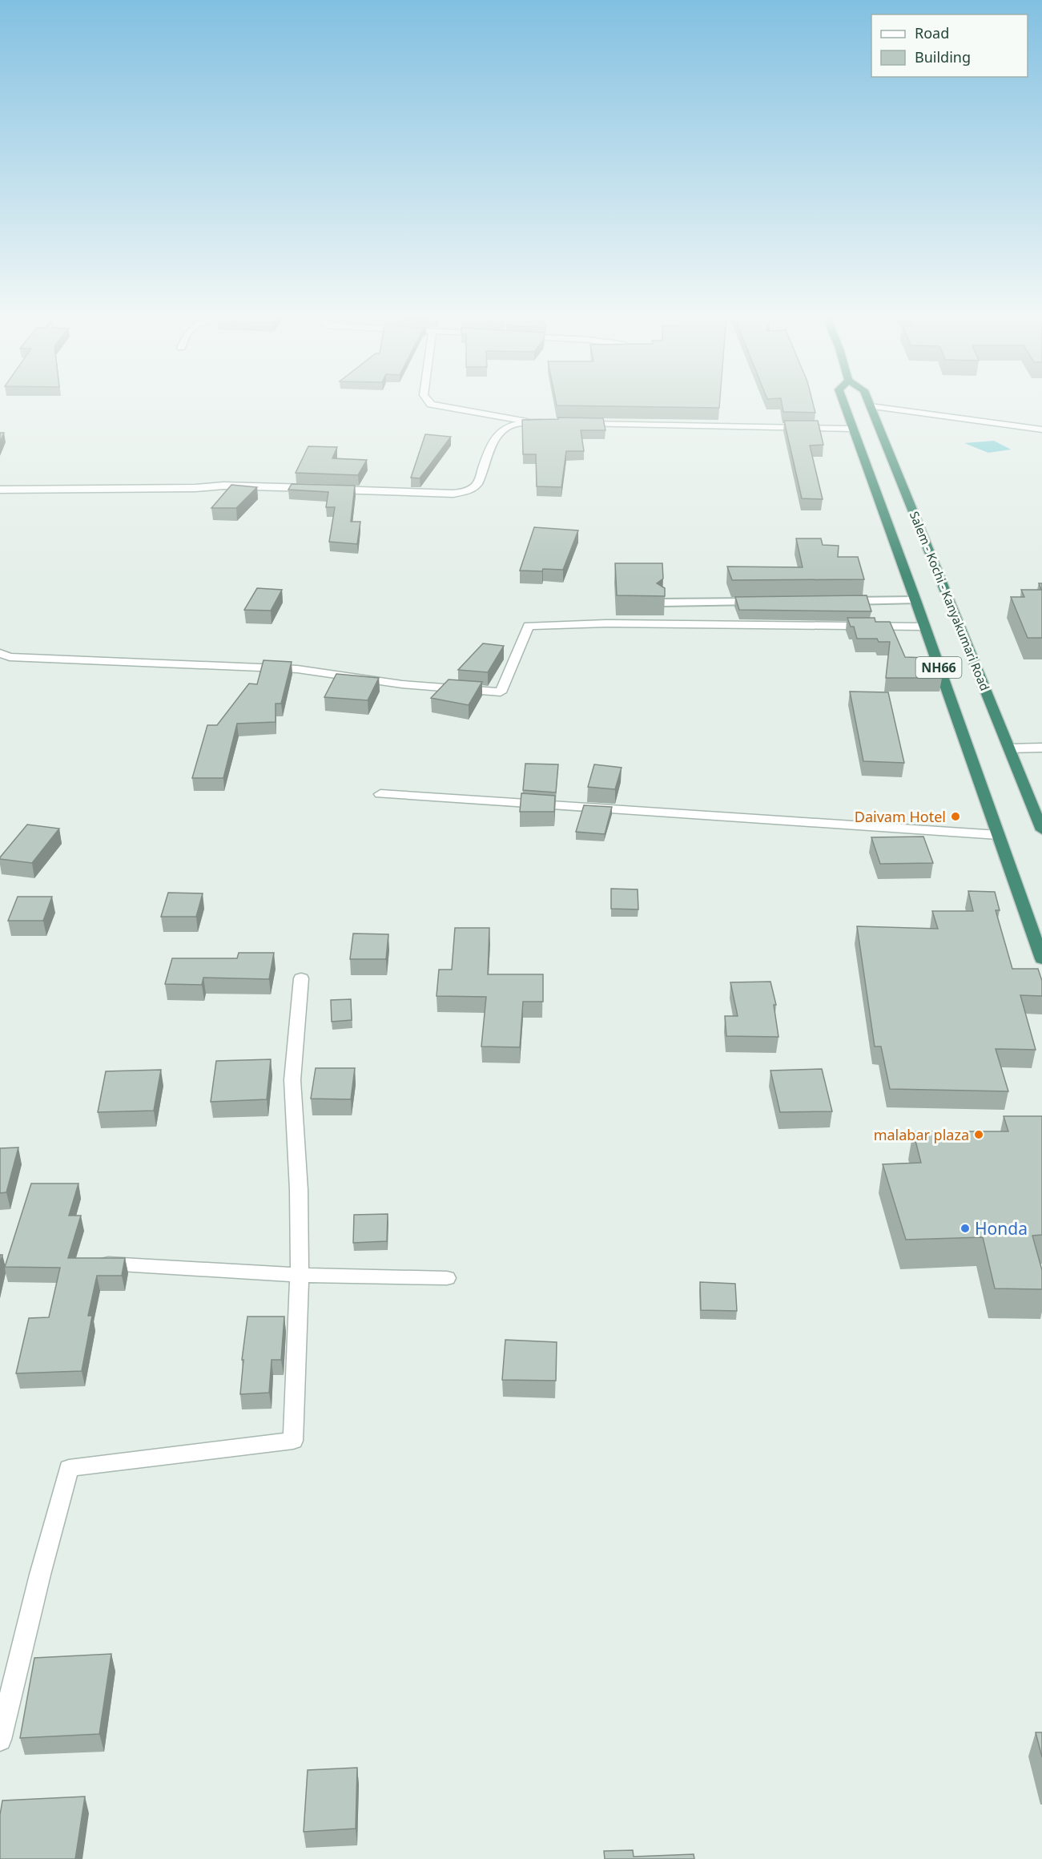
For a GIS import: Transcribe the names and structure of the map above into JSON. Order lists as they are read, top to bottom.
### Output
{
  "streets": {
    "highway": ["Salem - Kochi - Kanyakumari Road", "NH66"]
  },
  "places": ["Daivam Hotel", "malabar plaza", "Honda"],
  "legend": ["Road", "Building"]
}
